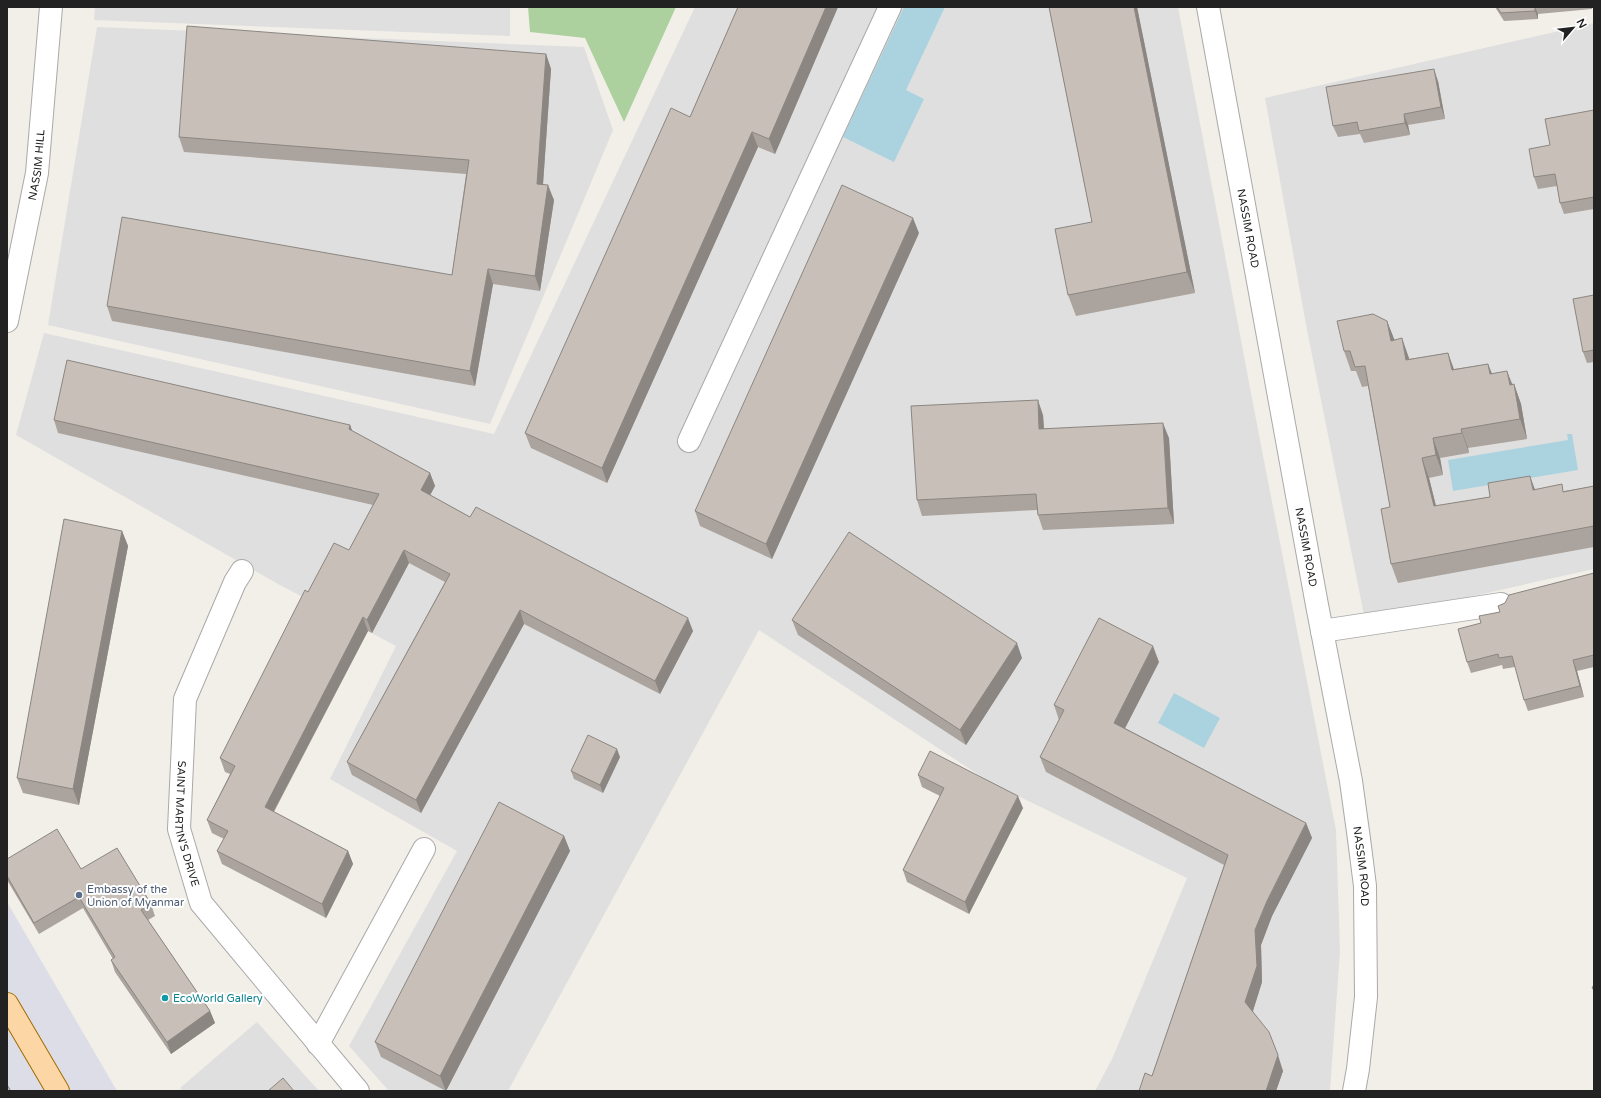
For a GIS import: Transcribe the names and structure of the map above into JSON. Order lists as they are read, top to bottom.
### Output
{
  "streets": {
    "street": ["NASSIM HILL", "NASSIM ROAD", "SAINT MARTIN'S DRIVE"]
  },
  "places": ["Embassy of the Union of Myanmar", "EcoWorld Gallery"],
  "north": "top right"
}
